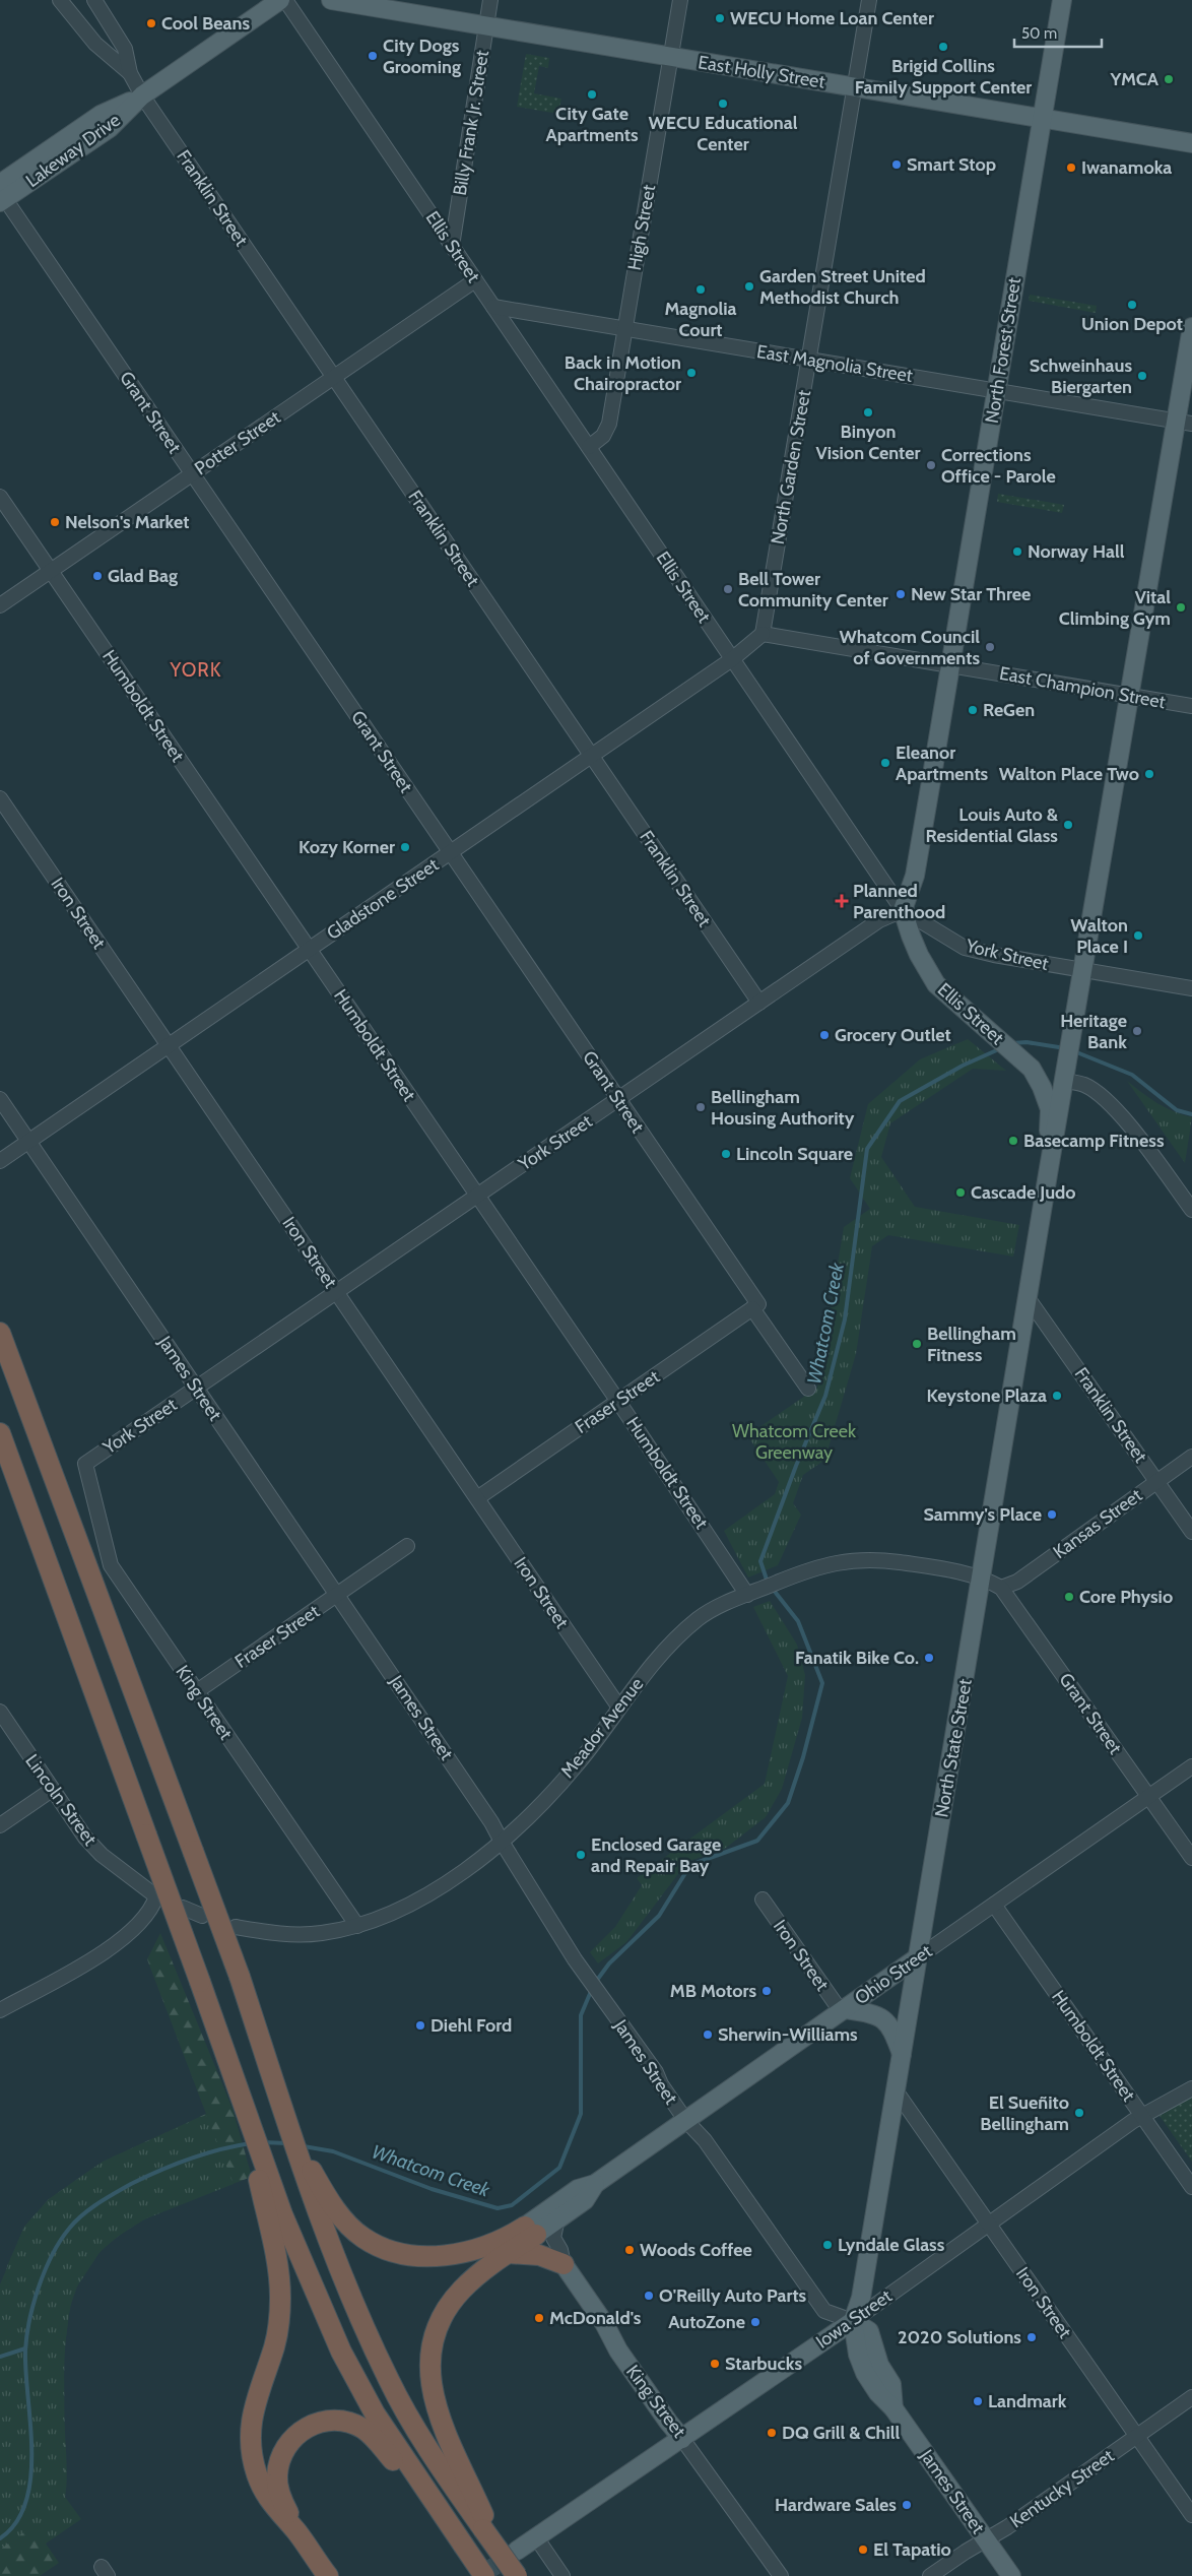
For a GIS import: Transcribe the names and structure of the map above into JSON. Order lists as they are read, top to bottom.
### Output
{
  "streets": {
    "main road": [
      "East Holly Street",
      "Lakeway Drive",
      "Ellis Street",
      "North Forest Street",
      "James Street",
      "King Street",
      "North State Street",
      "Ohio Street",
      "Iowa Street"
    ],
    "street": [
      "Billy Frank Jr. Street",
      "Franklin Street",
      "High Street",
      "East Magnolia Street",
      "Grant Street",
      "Potter Street",
      "North Garden Street",
      "East Champion Street",
      "Humboldt Street",
      "Gladstone Street",
      "Iron Street",
      "York Street",
      "Fraser Street",
      "Kansas Street",
      "Meador Avenue",
      "Lincoln Street",
      "Kentucky Street"
    ]
  },
  "crossings": [
    ["East Holly Street", "Billy Frank Jr. Street"],
    ["East Holly Street", "High Street"],
    ["East Holly Street", "North Forest Street"],
    ["East Holly Street", "North Garden Street"],
    ["Billy Frank Jr. Street", "Ellis Street"],
    ["Lakeway Drive", "Franklin Street"],
    ["Lakeway Drive", "Grant Street"],
    ["Franklin Street", "Potter Street"],
    ["Franklin Street", "Gladstone Street"],
    ["Franklin Street", "York Street"],
    ["Franklin Street", "Kansas Street"],
    ["Franklin Street", "North State Street"],
    ["High Street", "Ellis Street"],
    ["High Street", "East Magnolia Street"],
    ["Ellis Street", "North Forest Street"],
    ["Ellis Street", "East Magnolia Street"],
    ["Ellis Street", "Potter Street"],
    ["Ellis Street", "Gladstone Street"],
    ["Ellis Street", "York Street"],
    ["Ellis Street", "North State Street"],
    ["North Forest Street", "East Magnolia Street"],
    ["North Forest Street", "East Champion Street"],
    ["North Forest Street", "York Street"],
    ["East Magnolia Street", "North Garden Street"],
    ["Grant Street", "Potter Street"],
    ["Grant Street", "Gladstone Street"],
    ["Grant Street", "York Street"],
    ["Grant Street", "Fraser Street"],
    ["Grant Street", "Kansas Street"],
    ["Grant Street", "Meador Avenue"],
    ["Grant Street", "North State Street"],
    ["Grant Street", "Ohio Street"],
    ["Potter Street", "Humboldt Street"],
    ["North Garden Street", "East Champion Street"],
    ["North Garden Street", "Gladstone Street"],
    ["East Champion Street", "Gladstone Street"],
    ["Humboldt Street", "Gladstone Street"],
    ["Humboldt Street", "York Street"],
    ["Humboldt Street", "Fraser Street"],
    ["Humboldt Street", "Meador Avenue"],
    ["Humboldt Street", "Ohio Street"],
    ["Humboldt Street", "Iowa Street"],
    ["Gladstone Street", "Iron Street"],
    ["Gladstone Street", "James Street"],
    ["Iron Street", "York Street"],
    ["Iron Street", "Fraser Street"],
    ["Iron Street", "Meador Avenue"],
    ["Iron Street", "North State Street"],
    ["Iron Street", "Ohio Street"],
    ["Iron Street", "Iowa Street"],
    ["Iron Street", "Kentucky Street"],
    ["York Street", "James Street"],
    ["York Street", "King Street"],
    ["James Street", "Fraser Street"],
    ["James Street", "Meador Avenue"],
    ["James Street", "North State Street"],
    ["James Street", "Ohio Street"],
    ["James Street", "Iowa Street"],
    ["James Street", "Kentucky Street"],
    ["Fraser Street", "King Street"],
    ["King Street", "Meador Avenue"],
    ["King Street", "Ohio Street"],
    ["King Street", "Iowa Street"],
    ["Meador Avenue", "North State Street"],
    ["North State Street", "Ohio Street"],
    ["North State Street", "Iowa Street"]
  ],
  "districts": ["YORK"],
  "water": ["Whatcom Creek"],
  "parks": ["Whatcom Creek Greenway"],
  "places": {
    "other": [
      "WECU Home Loan Center",
      "Cool Beans",
      "Brigid Collins Family Support Center",
      "City Dogs Grooming",
      "YMCA",
      "City Gate Apartments",
      "WECU Educational Center",
      "Smart Stop",
      "Iwanamoka",
      "Garden Street United Methodist Church",
      "Magnolia Court",
      "Union Depot",
      "Back in Motion Chairopractor",
      "Schweinhaus Biergarten",
      "Binyon Vision Center",
      "Corrections Office - Parole",
      "Nelson's Market",
      "Norway Hall",
      "Glad Bag",
      "Bell Tower Community Center",
      "New Star Three",
      "Vital Climbing Gym",
      "Whatcom Council of Governments",
      "ReGen",
      "Eleanor Apartments",
      "Walton Place Two",
      "Louis Auto & Residential Glass",
      "Kozy Korner",
      "Walton Place I",
      "Heritage Bank",
      "Grocery Outlet",
      "Bellingham Housing Authority",
      "Basecamp Fitness",
      "Lincoln Square",
      "Cascade Judo",
      "Bellingham Fitness",
      "Keystone Plaza",
      "Sammy's Place",
      "Core Physio",
      "Fanatik Bike Co.",
      "Enclosed Garage and Repair Bay",
      "MB Motors",
      "Diehl Ford",
      "Sherwin-Williams",
      "El Sueñito Bellingham",
      "Lyndale Glass",
      "Woods Coffee",
      "O'Reilly Auto Parts",
      "McDonald's",
      "AutoZone",
      "2020 Solutions",
      "Starbucks",
      "Landmark",
      "DQ Grill & Chill",
      "Hardware Sales",
      "El Tapatio"
    ],
    "health": ["Planned Parenthood"]
  },
  "scale_bar": "50 m"
}
